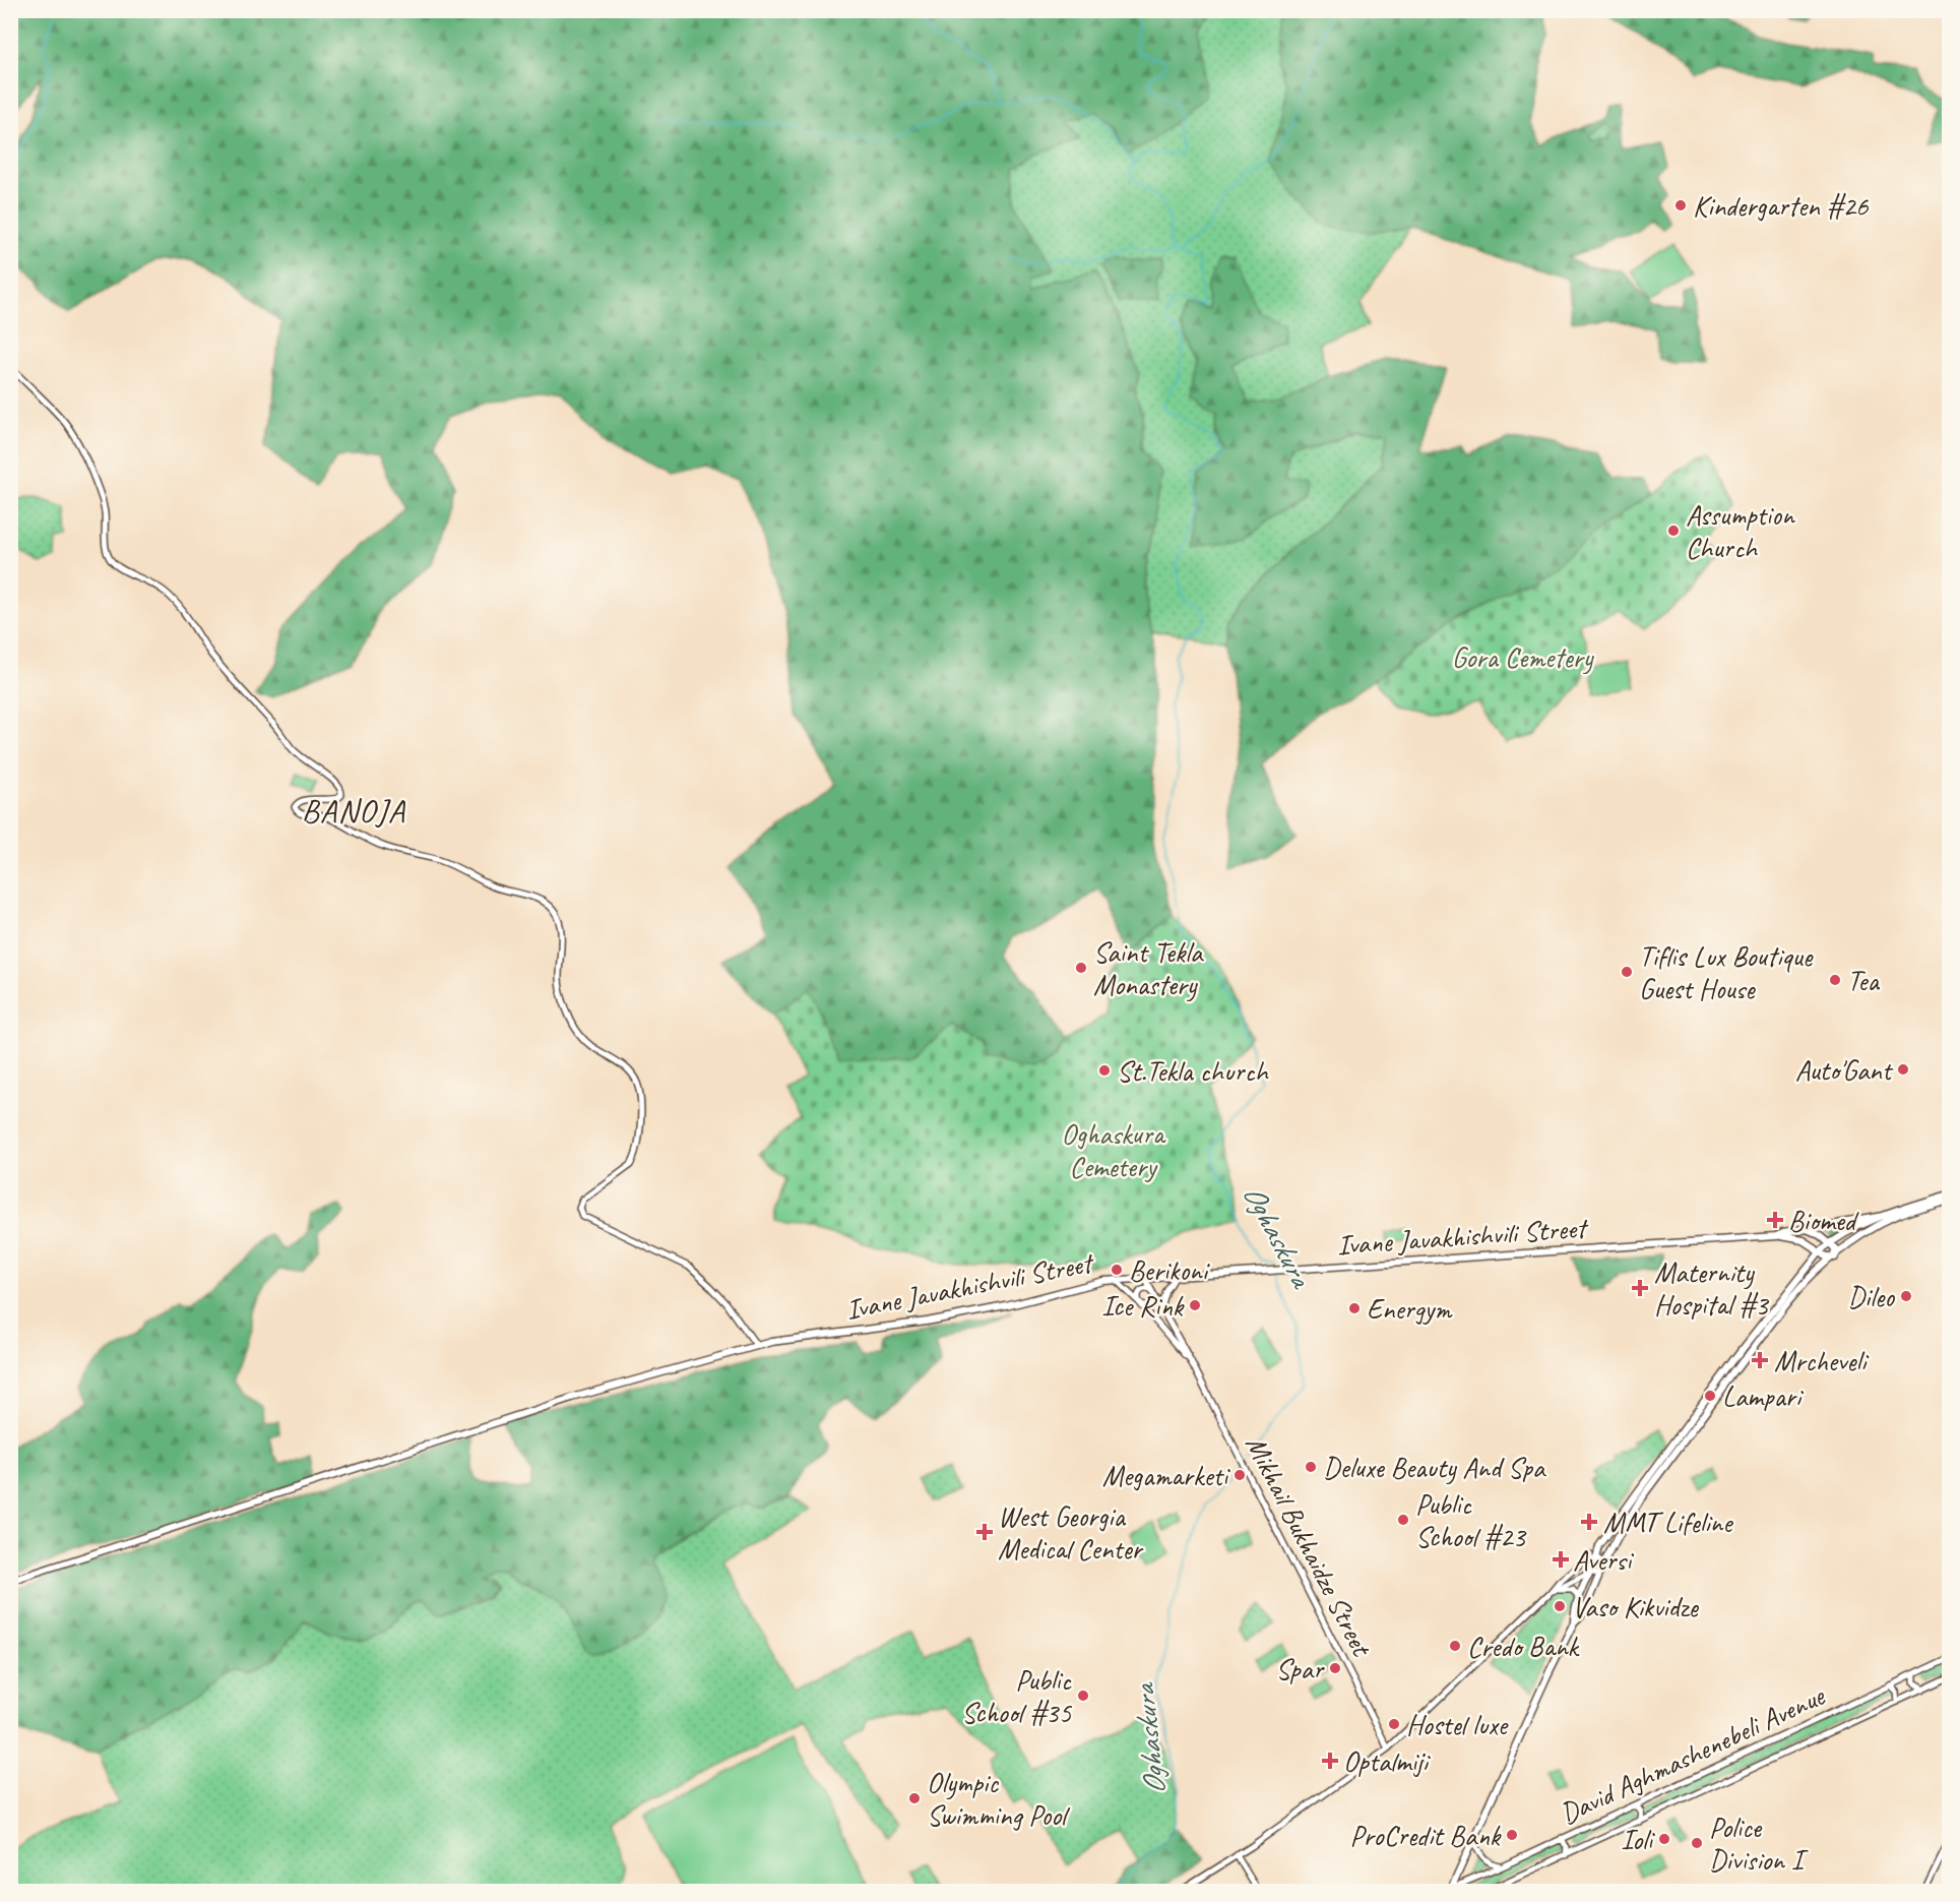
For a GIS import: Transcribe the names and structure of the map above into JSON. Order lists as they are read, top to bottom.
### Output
{
  "streets": {
    "main road": ["Ivane Javakhishvili Street"],
    "street": ["Mikhail Bukhaidze Street", "David Aghmashenebeli Avenue"]
  },
  "crossings": [
    ["Ivane Javakhishvili Street", "Mikhail Bukhaidze Street"]
  ],
  "districts": ["BANOJA"],
  "water": ["Oghaskura"],
  "parks": ["Gora Cemetery", "Oghaskura Cemetery"],
  "places": {
    "other": [
      "Kindergarten #26",
      "Assumption Church",
      "Saint Tekla Monastery",
      "Tiflis Lux Boutique Guest House",
      "Tea",
      "Auto'Gant",
      "St.Tekla church",
      "Berikoni",
      "Dileo",
      "Ice Rink",
      "Energym",
      "Lampari",
      "Deluxe Beauty And Spa",
      "Megamarketi",
      "Public School #23",
      "Vaso Kikvidze",
      "Credo Bank",
      "Spar",
      "Public School #35",
      "Hostel luxe",
      "Olympic Swimming Pool",
      "ProCredit Bank",
      "Ioli",
      "Police Division I"
    ],
    "health": [
      "Biomed",
      "Maternity Hospital #3",
      "Mrcheveli",
      "MMT Lifeline",
      "West Georgia Medical Center",
      "Aversi",
      "Optalmiji"
    ]
  }
}
